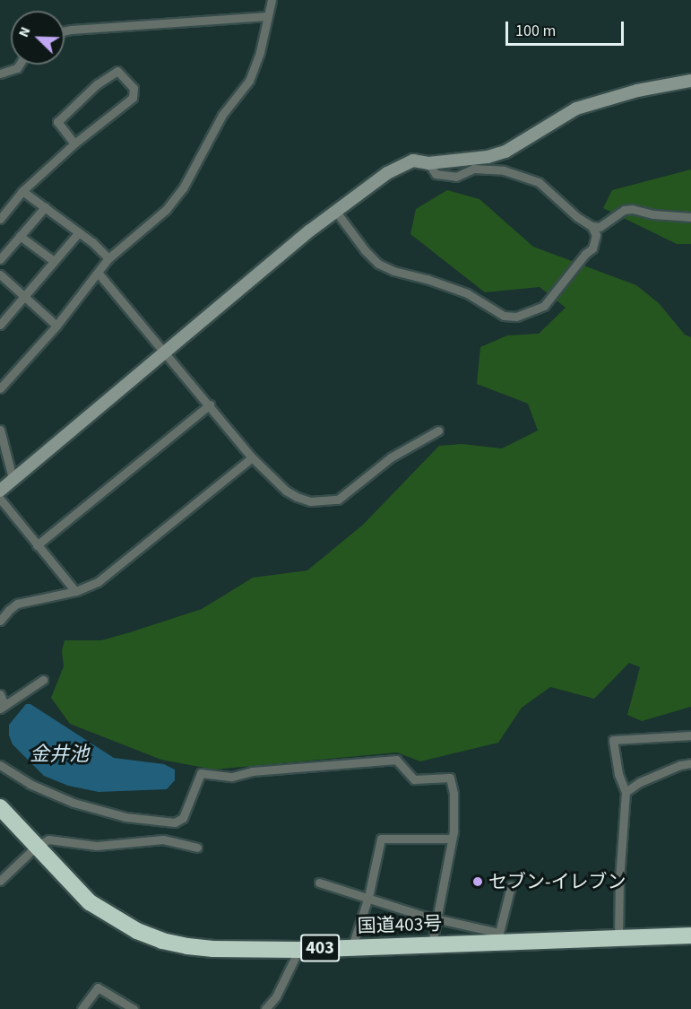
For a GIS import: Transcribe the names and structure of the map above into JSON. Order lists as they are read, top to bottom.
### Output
{
  "streets": {
    "highway": ["国道403号", "403"]
  },
  "water": ["金井池"],
  "places": ["セブン-イレブン"],
  "scale_bar": "100 m",
  "north": "top left"
}
